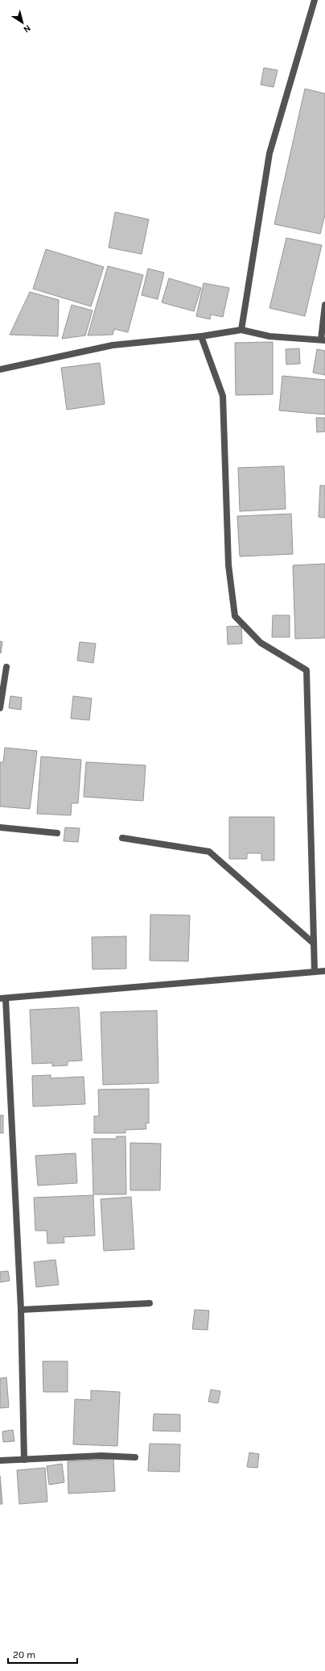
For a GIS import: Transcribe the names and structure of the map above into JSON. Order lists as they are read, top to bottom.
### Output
{
  "scale_bar": "20 m",
  "north": "bottom right"
}
